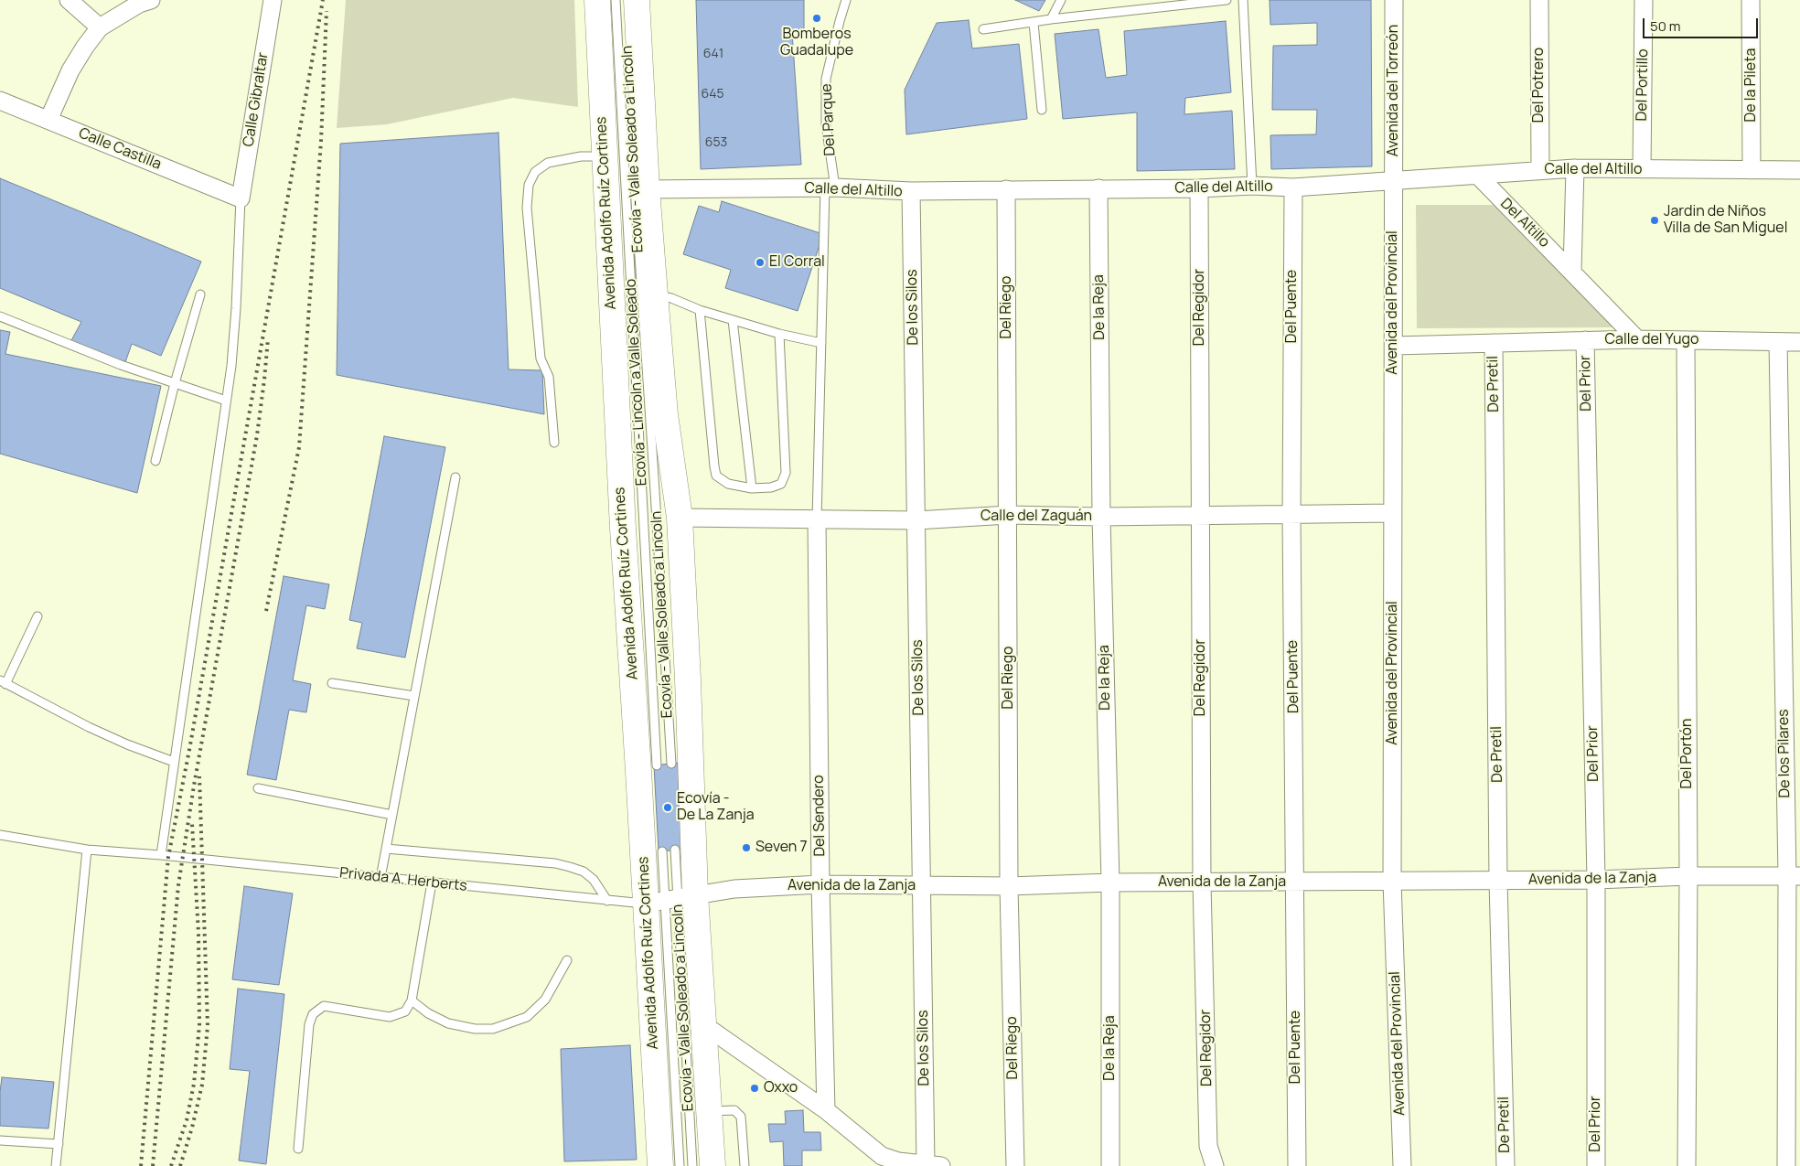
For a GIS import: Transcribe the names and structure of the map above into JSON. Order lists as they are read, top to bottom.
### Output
{
  "streets": {
    "main road": ["Avenida Adolfo Ruíz Cortines"],
    "street": [
      "Del Potrero",
      "Del Portillo",
      "De la Pileta",
      "Avenida del Torreón",
      "Calle Gibraltar",
      "Calle Castilla",
      "Calle del Altillo",
      "Del Altillo",
      "Avenida del Provincial",
      "Del Puente",
      "De los Silos",
      "Del Riego",
      "De la Reja",
      "Del Regidor",
      "Calle del Yugo",
      "Del Prior",
      "De Pretil",
      "Calle del Zaguán",
      "Del Portón",
      "De los Pilares",
      "Del Sendero",
      "Avenida de la Zanja"
    ],
    "lane": [
      "Del Parque",
      "Ecovía - Valle Soleado a Lincoln",
      "Ecovía - Lincoln a Valle Soleado",
      "Privada A. Herberts"
    ]
  },
  "crossings": [
    ["Del Potrero", "Calle del Altillo"],
    ["Del Portillo", "Calle del Altillo"],
    ["De la Pileta", "Calle del Altillo"],
    ["Avenida del Torreón", "Calle del Altillo"],
    ["Avenida del Torreón", "Avenida del Provincial"],
    ["Calle Gibraltar", "Calle Castilla"],
    ["Del Parque", "Calle del Altillo"],
    ["Del Parque", "Calle del Zaguán"],
    ["Del Parque", "Del Sendero"],
    ["Ecovía - Valle Soleado a Lincoln", "Avenida Adolfo Ruíz Cortines"],
    ["Ecovía - Valle Soleado a Lincoln", "Avenida de la Zanja"],
    ["Ecovía - Valle Soleado a Lincoln", "Privada A. Herberts"],
    ["Calle del Altillo", "Avenida Adolfo Ruíz Cortines"],
    ["Calle del Altillo", "Del Altillo"],
    ["Calle del Altillo", "Avenida del Provincial"],
    ["Calle del Altillo", "Del Puente"],
    ["Calle del Altillo", "De los Silos"],
    ["Calle del Altillo", "Del Riego"],
    ["Calle del Altillo", "De la Reja"],
    ["Calle del Altillo", "Del Regidor"],
    ["Avenida Adolfo Ruíz Cortines", "Calle del Zaguán"],
    ["Avenida Adolfo Ruíz Cortines", "Avenida de la Zanja"],
    ["Avenida Adolfo Ruíz Cortines", "Privada A. Herberts"],
    ["Del Altillo", "Calle del Yugo"],
    ["Avenida del Provincial", "Calle del Yugo"],
    ["Avenida del Provincial", "Calle del Zaguán"],
    ["Avenida del Provincial", "Avenida de la Zanja"],
    ["Del Puente", "Calle del Zaguán"],
    ["Del Puente", "Avenida de la Zanja"],
    ["De los Silos", "Calle del Zaguán"],
    ["De los Silos", "Avenida de la Zanja"],
    ["Del Riego", "Calle del Zaguán"],
    ["Del Riego", "Avenida de la Zanja"],
    ["De la Reja", "Calle del Zaguán"],
    ["De la Reja", "Avenida de la Zanja"],
    ["Del Regidor", "Calle del Zaguán"],
    ["Del Regidor", "Avenida de la Zanja"],
    ["Calle del Yugo", "Del Prior"],
    ["Calle del Yugo", "De Pretil"],
    ["Calle del Yugo", "Del Portón"],
    ["Calle del Yugo", "De los Pilares"],
    ["Del Prior", "Avenida de la Zanja"],
    ["De Pretil", "Avenida de la Zanja"],
    ["Calle del Zaguán", "Del Sendero"],
    ["Del Portón", "Avenida de la Zanja"],
    ["De los Pilares", "Avenida de la Zanja"],
    ["Del Sendero", "Avenida de la Zanja"],
    ["Avenida de la Zanja", "Privada A. Herberts"]
  ],
  "places": [
    "Bomberos Guadalupe",
    "Jardin de Niños Villa de San Miguel",
    "El Corral",
    "Ecovía - De La Zanja",
    "Seven 7",
    "Oxxo"
  ],
  "house_numbers": ["641", "645", "653"],
  "scale_bar": "50 m"
}
